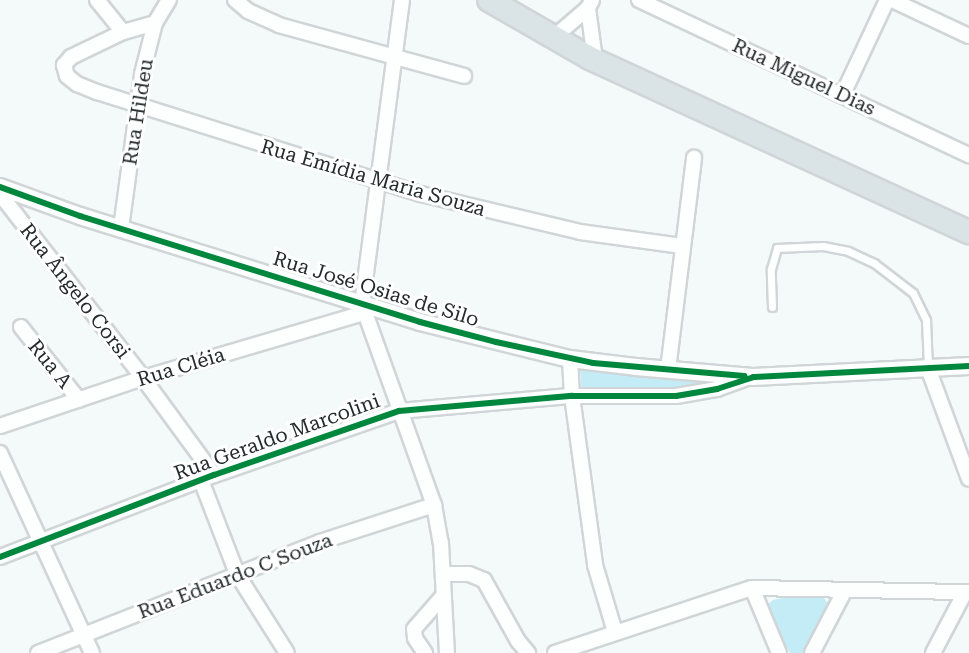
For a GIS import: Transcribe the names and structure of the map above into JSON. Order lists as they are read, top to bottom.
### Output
{
  "streets": {
    "street": [
      "Rua Miguel Dias",
      "Rua Hildeu",
      "Rua Emídia Maria Souza",
      "Rua José Osias de Silo",
      "Rua Ângelo Corsi",
      "Rua A",
      "Rua Cléia",
      "Rua Geraldo Marcolini",
      "Rua Eduardo C Souza"
    ]
  },
  "crossings": [
    ["Rua Hildeu", "Rua Emídia Maria Souza"],
    ["Rua Hildeu", "Rua José Osias de Silo"],
    ["Rua José Osias de Silo", "Rua Cléia"],
    ["Rua José Osias de Silo", "Rua Geraldo Marcolini"],
    ["Rua Ângelo Corsi", "Rua Cléia"],
    ["Rua Ângelo Corsi", "Rua Geraldo Marcolini"],
    ["Rua Ângelo Corsi", "Rua Eduardo C Souza"],
    ["Rua A", "Rua Cléia"]
  ]
}
